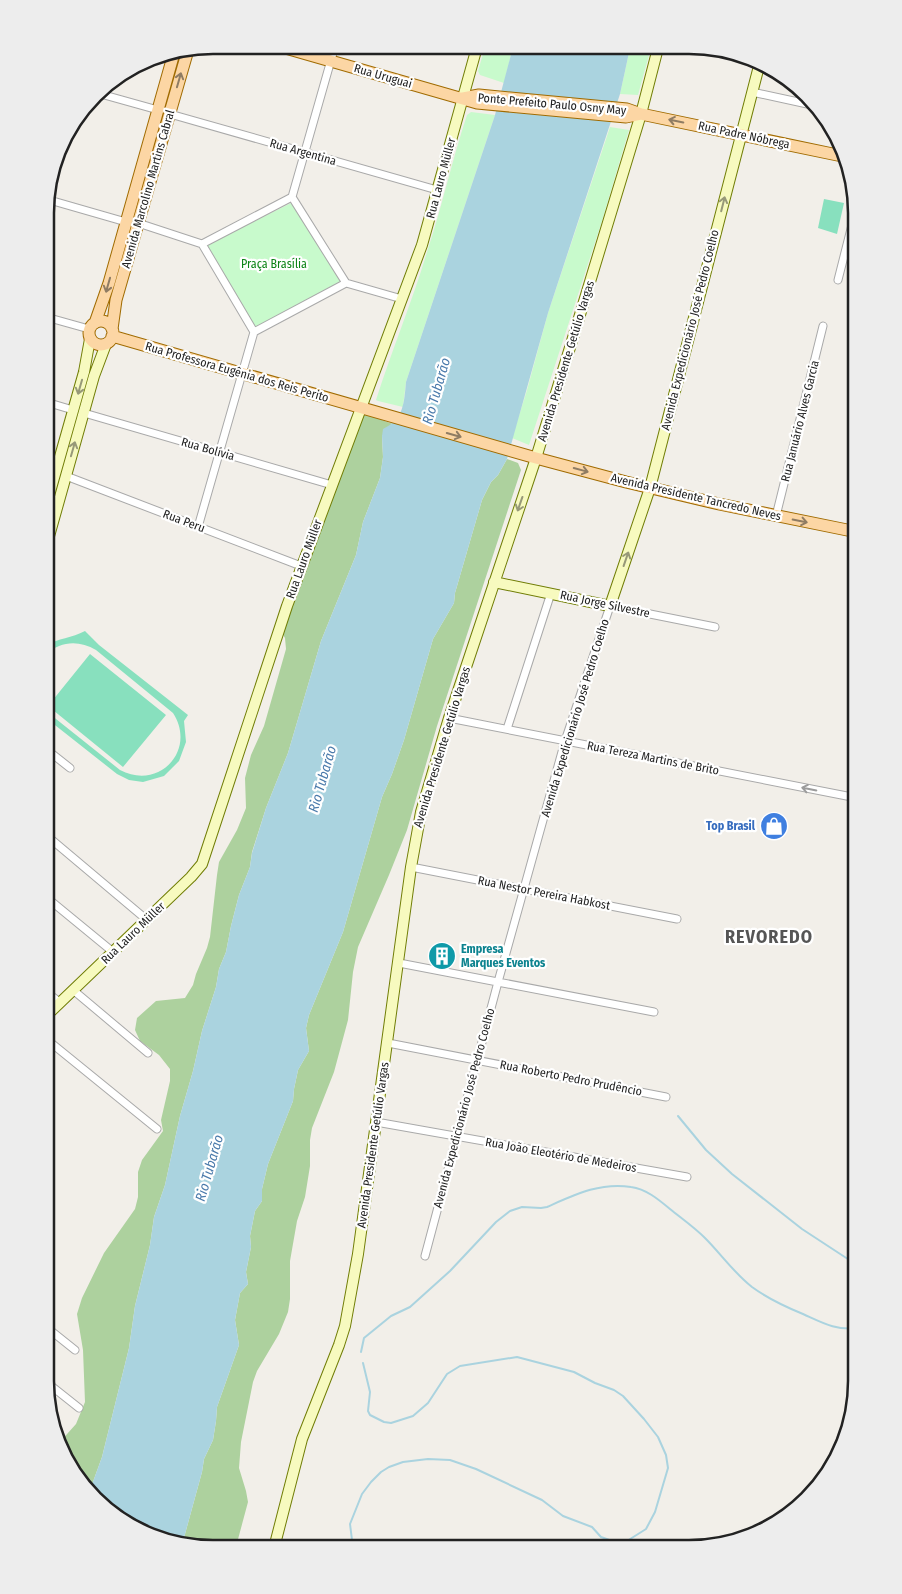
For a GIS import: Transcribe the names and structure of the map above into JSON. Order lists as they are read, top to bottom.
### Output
{
  "streets": {
    "main road": [
      "Rua Uruguai",
      "Ponte Prefeito Paulo Osny May",
      "Rua Padre Nóbrega",
      "Rua Lauro Müller",
      "Avenida Marcolino Martins Cabral",
      "Avenida Expedicionário José Pedro Coelho",
      "Avenida Presidente Getúlio Vargas",
      "Rua Professora Eugênia dos Reis Perito",
      "Avenida Presidente Tancredo Neves",
      "Rua Jorge Silvestre"
    ],
    "street": [
      "Rua Argentina",
      "Rua Januário Alves Garcia",
      "Rua Bolívia",
      "Rua Peru",
      "Rua Tereza Martins de Brito",
      "Rua Nestor Pereira Habkost",
      "Rua Roberto Pedro Prudêncio",
      "Rua João Eleotério de Medeiros"
    ]
  },
  "crossings": [
    ["Rua Uruguai", "Ponte Prefeito Paulo Osny May"],
    ["Rua Uruguai", "Rua Lauro Müller"],
    ["Ponte Prefeito Paulo Osny May", "Rua Padre Nóbrega"],
    ["Ponte Prefeito Paulo Osny May", "Rua Lauro Müller"],
    ["Ponte Prefeito Paulo Osny May", "Avenida Presidente Getúlio Vargas"],
    ["Rua Padre Nóbrega", "Avenida Expedicionário José Pedro Coelho"],
    ["Rua Padre Nóbrega", "Avenida Presidente Getúlio Vargas"],
    ["Rua Argentina", "Rua Lauro Müller"],
    ["Rua Argentina", "Avenida Marcolino Martins Cabral"],
    ["Rua Lauro Müller", "Rua Professora Eugênia dos Reis Perito"],
    ["Rua Lauro Müller", "Rua Bolívia"],
    ["Rua Lauro Müller", "Rua Peru"],
    ["Avenida Marcolino Martins Cabral", "Rua Professora Eugênia dos Reis Perito"],
    ["Avenida Marcolino Martins Cabral", "Rua Bolívia"],
    ["Avenida Marcolino Martins Cabral", "Rua Peru"],
    ["Avenida Expedicionário José Pedro Coelho", "Avenida Presidente Tancredo Neves"],
    ["Avenida Expedicionário José Pedro Coelho", "Rua Jorge Silvestre"],
    ["Avenida Expedicionário José Pedro Coelho", "Rua Tereza Martins de Brito"],
    ["Avenida Expedicionário José Pedro Coelho", "Rua Nestor Pereira Habkost"],
    ["Avenida Expedicionário José Pedro Coelho", "Rua Roberto Pedro Prudêncio"],
    ["Avenida Expedicionário José Pedro Coelho", "Rua João Eleotério de Medeiros"],
    ["Avenida Presidente Getúlio Vargas", "Avenida Presidente Tancredo Neves"],
    ["Avenida Presidente Getúlio Vargas", "Rua Jorge Silvestre"],
    ["Avenida Presidente Getúlio Vargas", "Rua Tereza Martins de Brito"],
    ["Avenida Presidente Getúlio Vargas", "Rua Nestor Pereira Habkost"],
    ["Avenida Presidente Getúlio Vargas", "Rua Roberto Pedro Prudêncio"],
    ["Avenida Presidente Getúlio Vargas", "Rua João Eleotério de Medeiros"],
    ["Rua Professora Eugênia dos Reis Perito", "Avenida Presidente Tancredo Neves"],
    ["Rua Januário Alves Garcia", "Avenida Presidente Tancredo Neves"]
  ],
  "one_way": [
    "Rua Padre Nóbrega",
    "Avenida Expedicionário José Pedro Coelho",
    "Avenida Presidente Tancredo Neves",
    "Rua Tereza Martins de Brito"
  ],
  "districts": ["REVOREDO"],
  "water": ["Rio Tubarão"],
  "parks": ["Praça Brasília"],
  "places": {
    "shop": ["Top Brasil"],
    "building": ["Empresa Marques Eventos"]
  }
}
